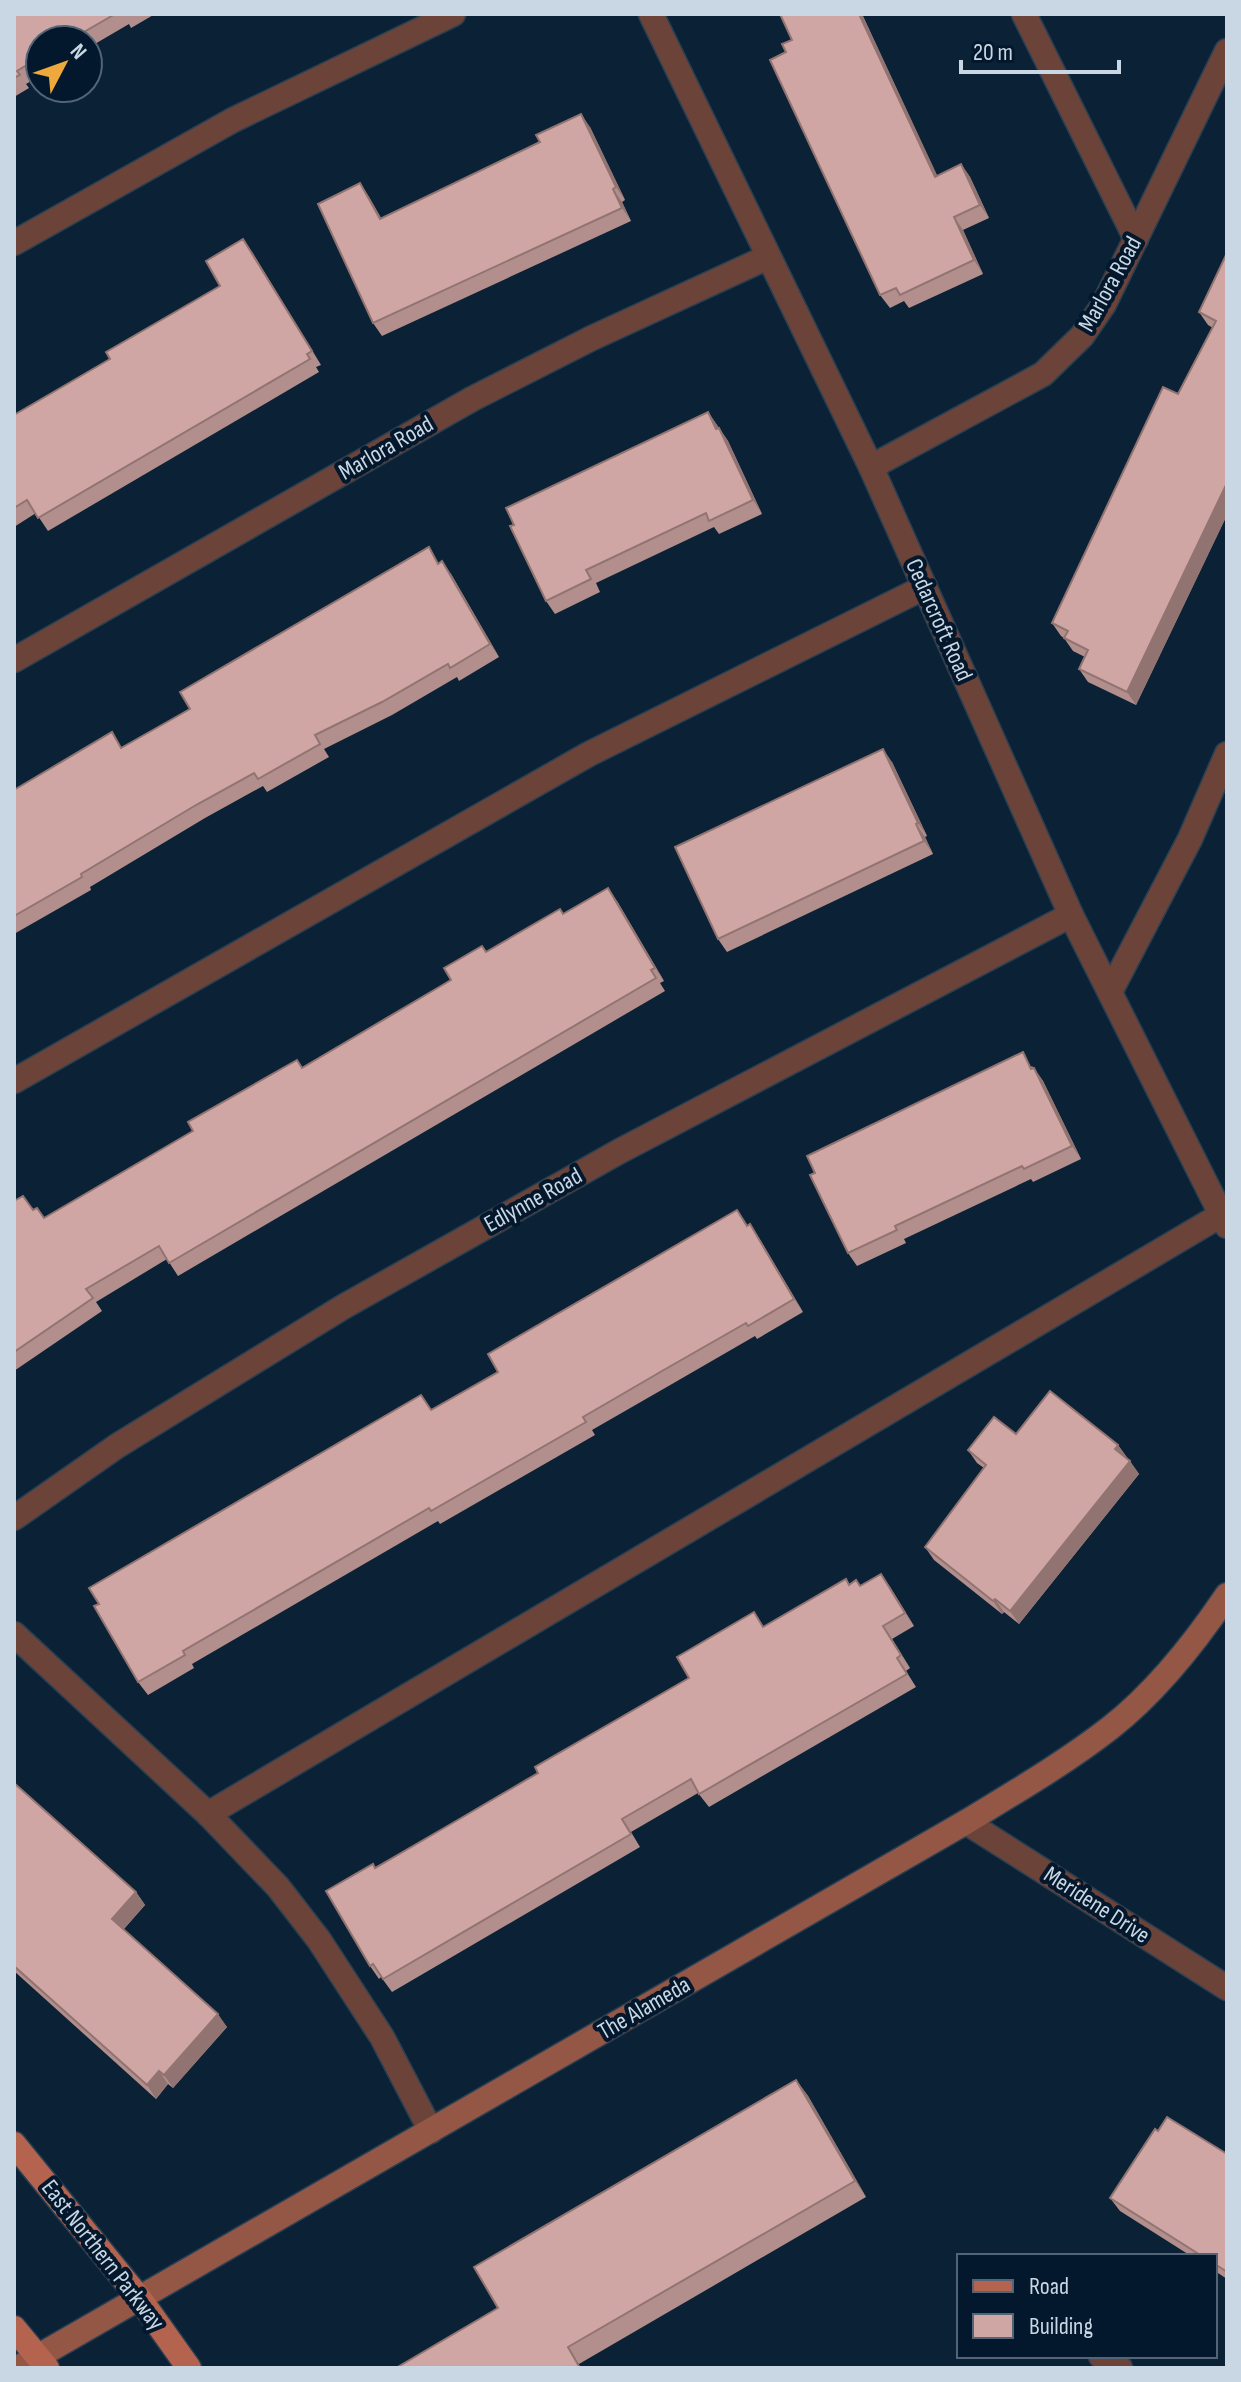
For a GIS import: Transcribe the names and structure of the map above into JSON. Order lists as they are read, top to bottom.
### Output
{
  "streets": {
    "main road": ["East Northern Parkway"],
    "street": [
      "Marlora Road",
      "Cedarcroft Road",
      "Edlynne Road",
      "Meridene Drive",
      "The Alameda"
    ]
  },
  "crossings": [
    ["Marlora Road", "Cedarcroft Road"],
    ["Cedarcroft Road", "Edlynne Road"],
    ["Meridene Drive", "The Alameda"],
    ["The Alameda", "East Northern Parkway"]
  ],
  "legend": ["Road", "Building"],
  "scale_bar": "20 m",
  "north": "top right"
}
